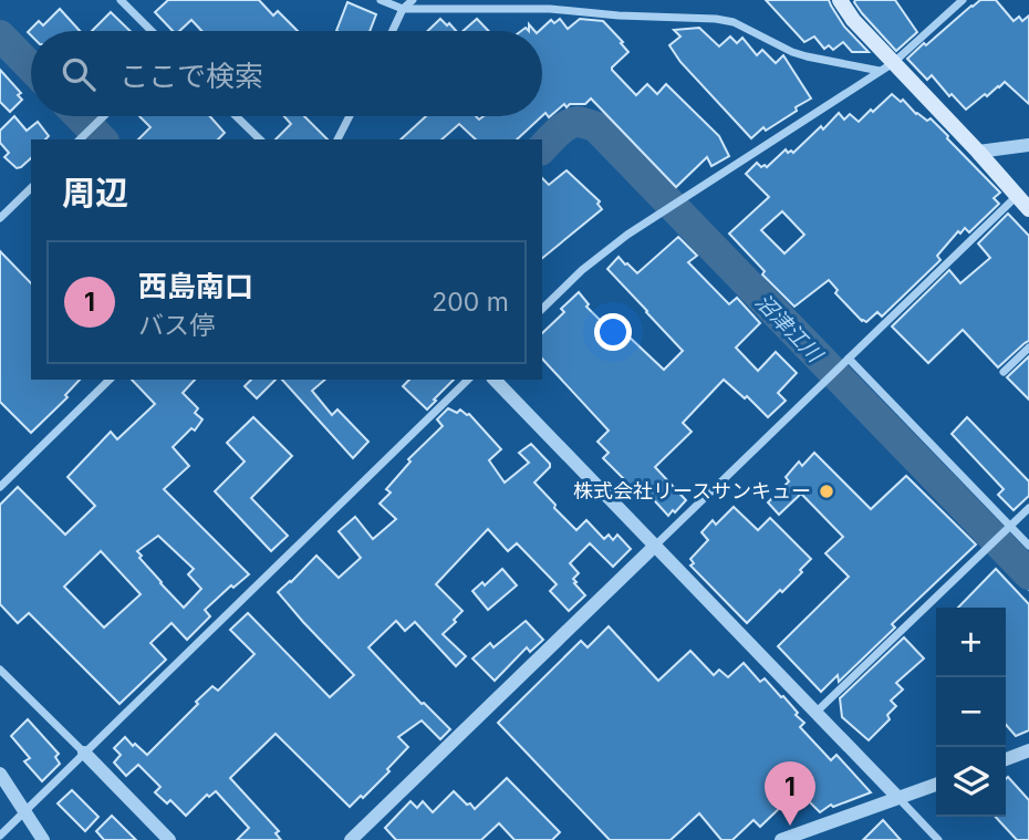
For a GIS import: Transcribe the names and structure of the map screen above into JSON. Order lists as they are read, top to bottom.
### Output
{
  "water": ["沼津江川"],
  "places": ["株式会社リースサンキュー"],
  "page": {
    "search": "ここで検索",
    "heading": "周辺",
    "list": [
      {
        "mark": "1",
        "name": "西島南口",
        "note": "バス停",
        "value": "200 m"
      }
    ],
    "map_buttons": ["+", "−"],
    "pins": "1"
  }
}
